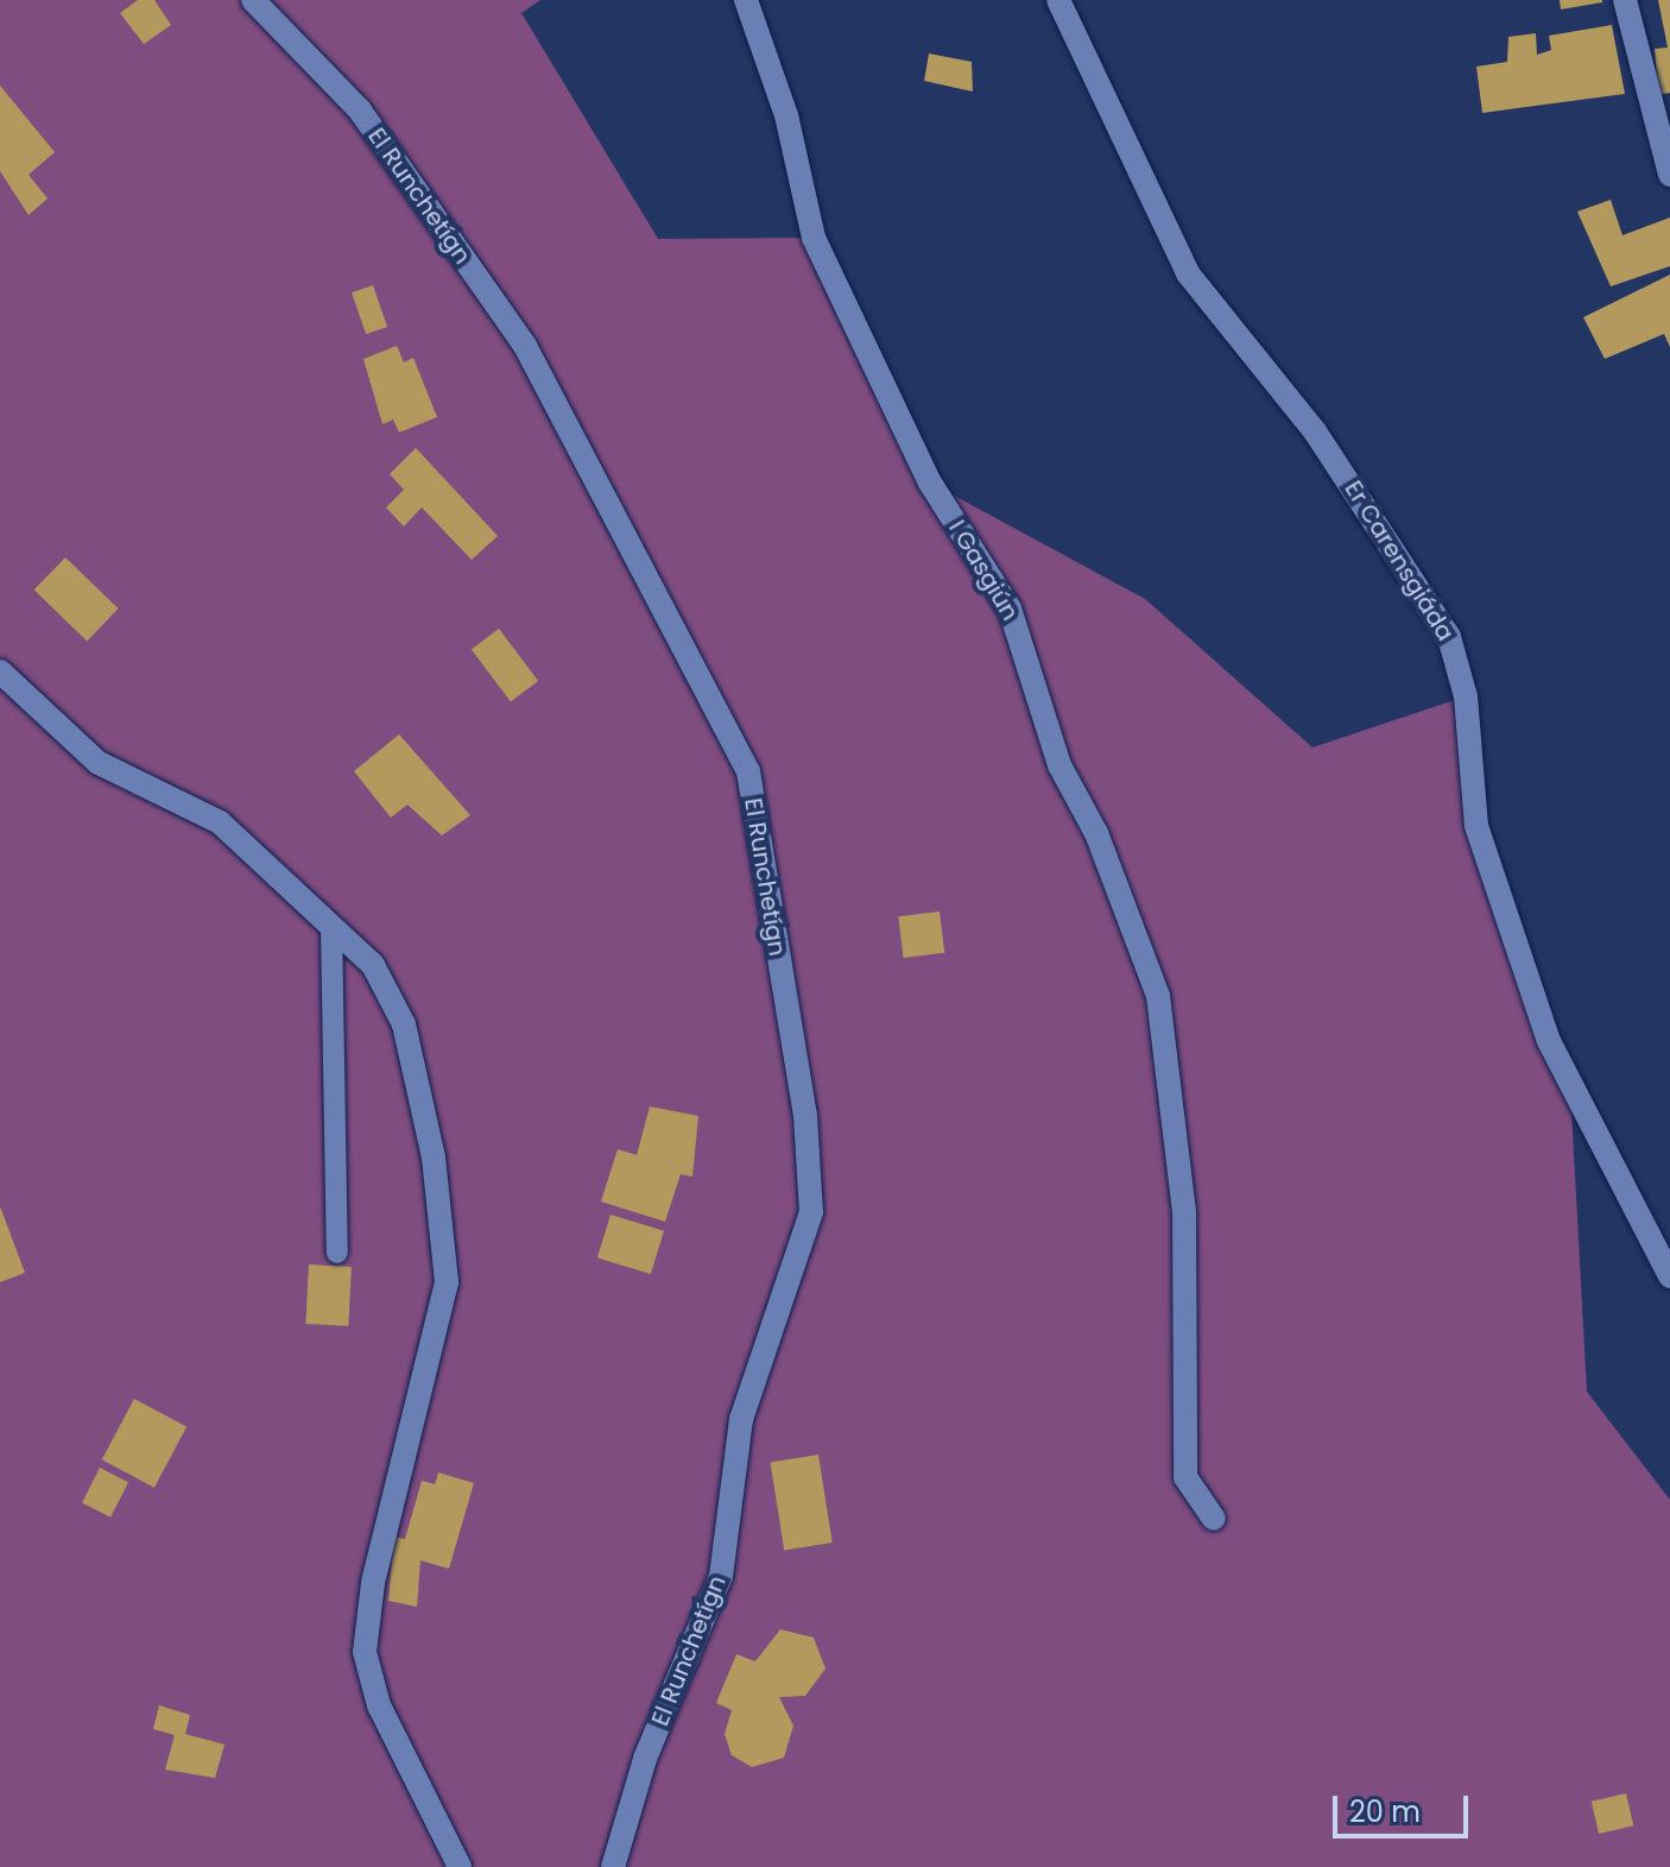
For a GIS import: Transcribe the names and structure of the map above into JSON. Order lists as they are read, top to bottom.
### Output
{
  "streets": {
    "street": ["El Runchetígn", "Er Carensgiáda", "I Gasgiún"]
  },
  "scale_bar": "20 m"
}
